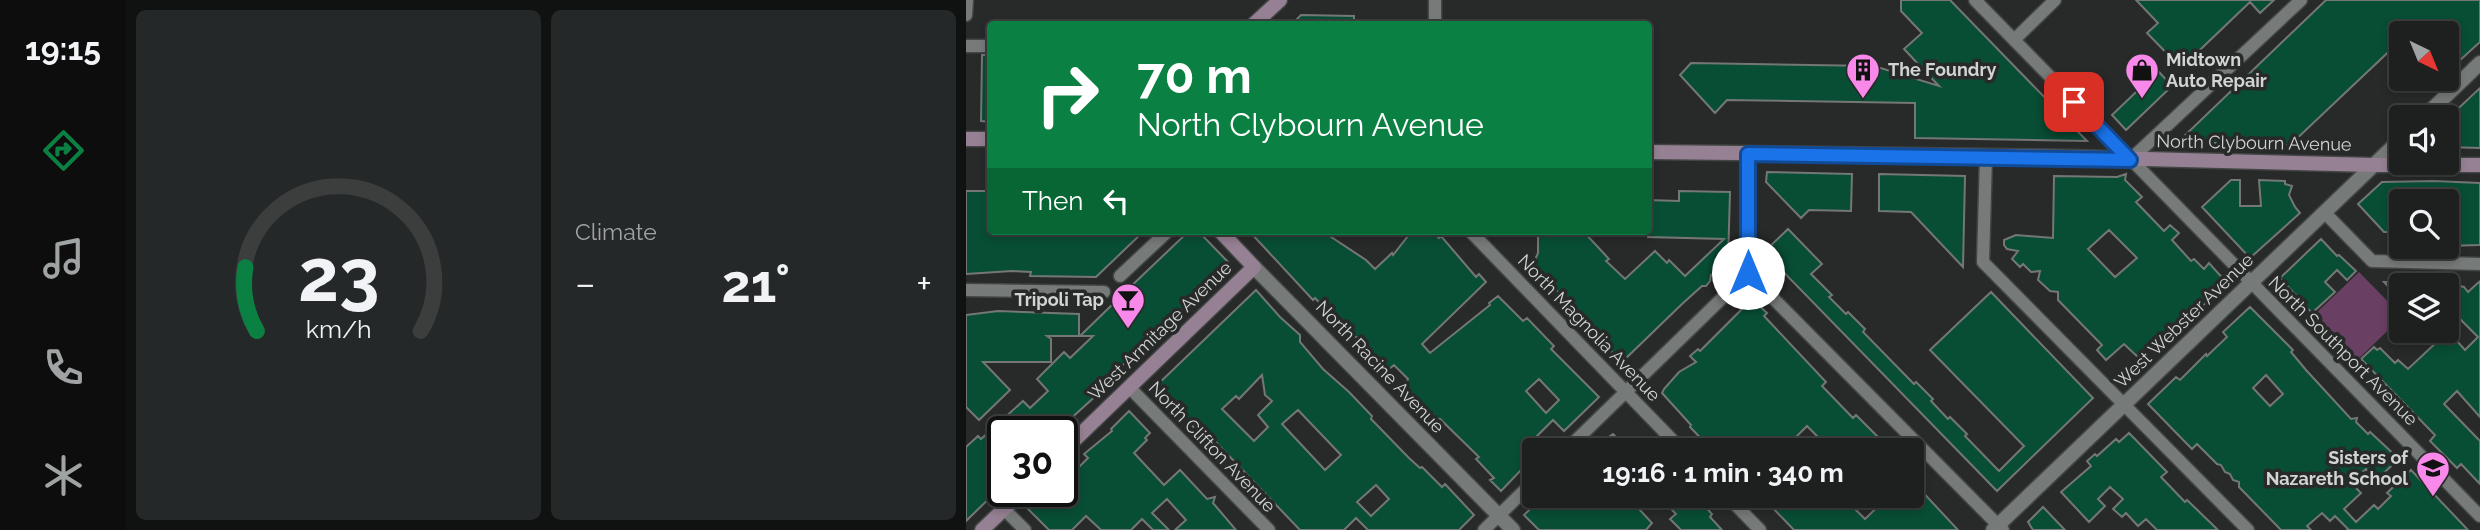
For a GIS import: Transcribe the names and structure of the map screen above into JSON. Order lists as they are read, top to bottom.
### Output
{
  "streets": {
    "main road": ["North Clybourn Avenue", "West Armitage Avenue", "North Racine Avenue"],
    "street": [
      "West Webster Avenue",
      "North Magnolia Avenue",
      "North Southport Avenue",
      "North Clifton Avenue"
    ]
  },
  "crossings": [
    ["North Clybourn Avenue", "West Webster Avenue"],
    ["North Clybourn Avenue", "North Southport Avenue"],
    ["West Webster Avenue", "North Southport Avenue"],
    ["West Armitage Avenue", "North Racine Avenue"],
    ["West Armitage Avenue", "North Clifton Avenue"]
  ],
  "places": {
    "building": ["The Foundry"],
    "shop": ["Midtown Auto Repair"],
    "bar": ["Tripoli Tap"],
    "school or university": ["Sisters of Nazareth School"]
  },
  "north": "bottom right",
  "page": {
    "tabs": "19:15",
    "tile": "Climate",
    "turn": ["70 m", "North Clybourn Avenue"],
    "then": "Then",
    "heat": ["−", "21°", "+"],
    "limit": "30",
    "trip": "19:16 · 1 min · 340 m",
    "gauge": ["23", "km/h"]
  }
}
